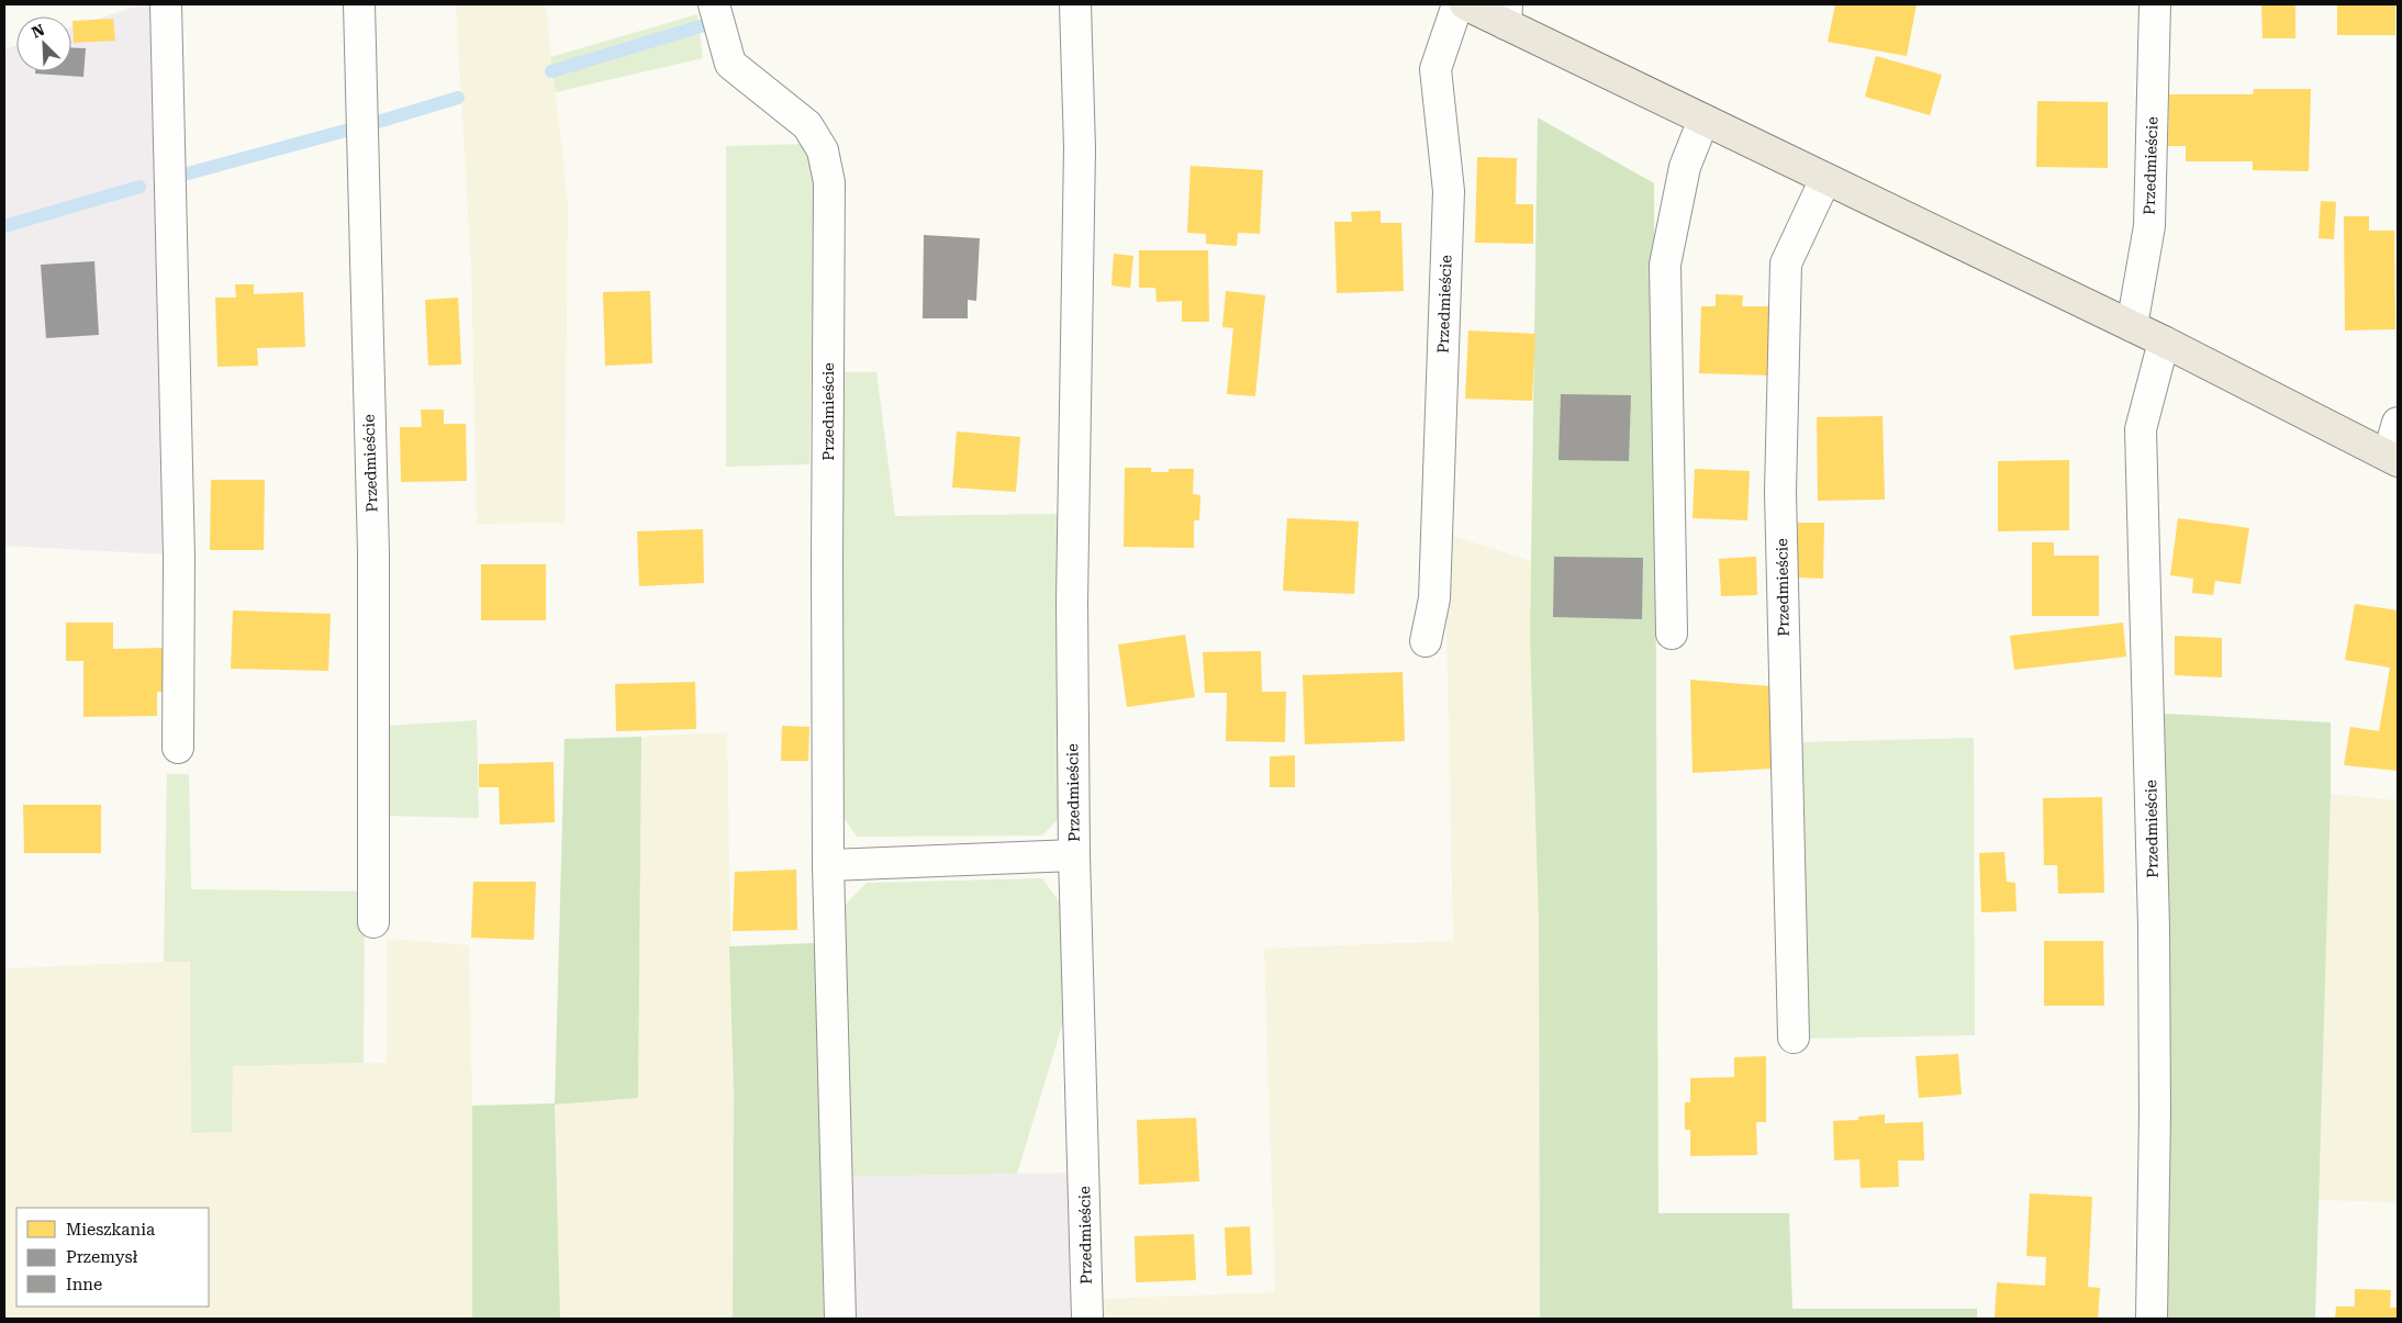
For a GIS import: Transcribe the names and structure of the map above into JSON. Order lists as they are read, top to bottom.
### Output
{
  "streets": {
    "street": ["Przedmieście"]
  },
  "legend": ["Mieszkania", "Przemysł", "Inne"],
  "north": "top left"
}
